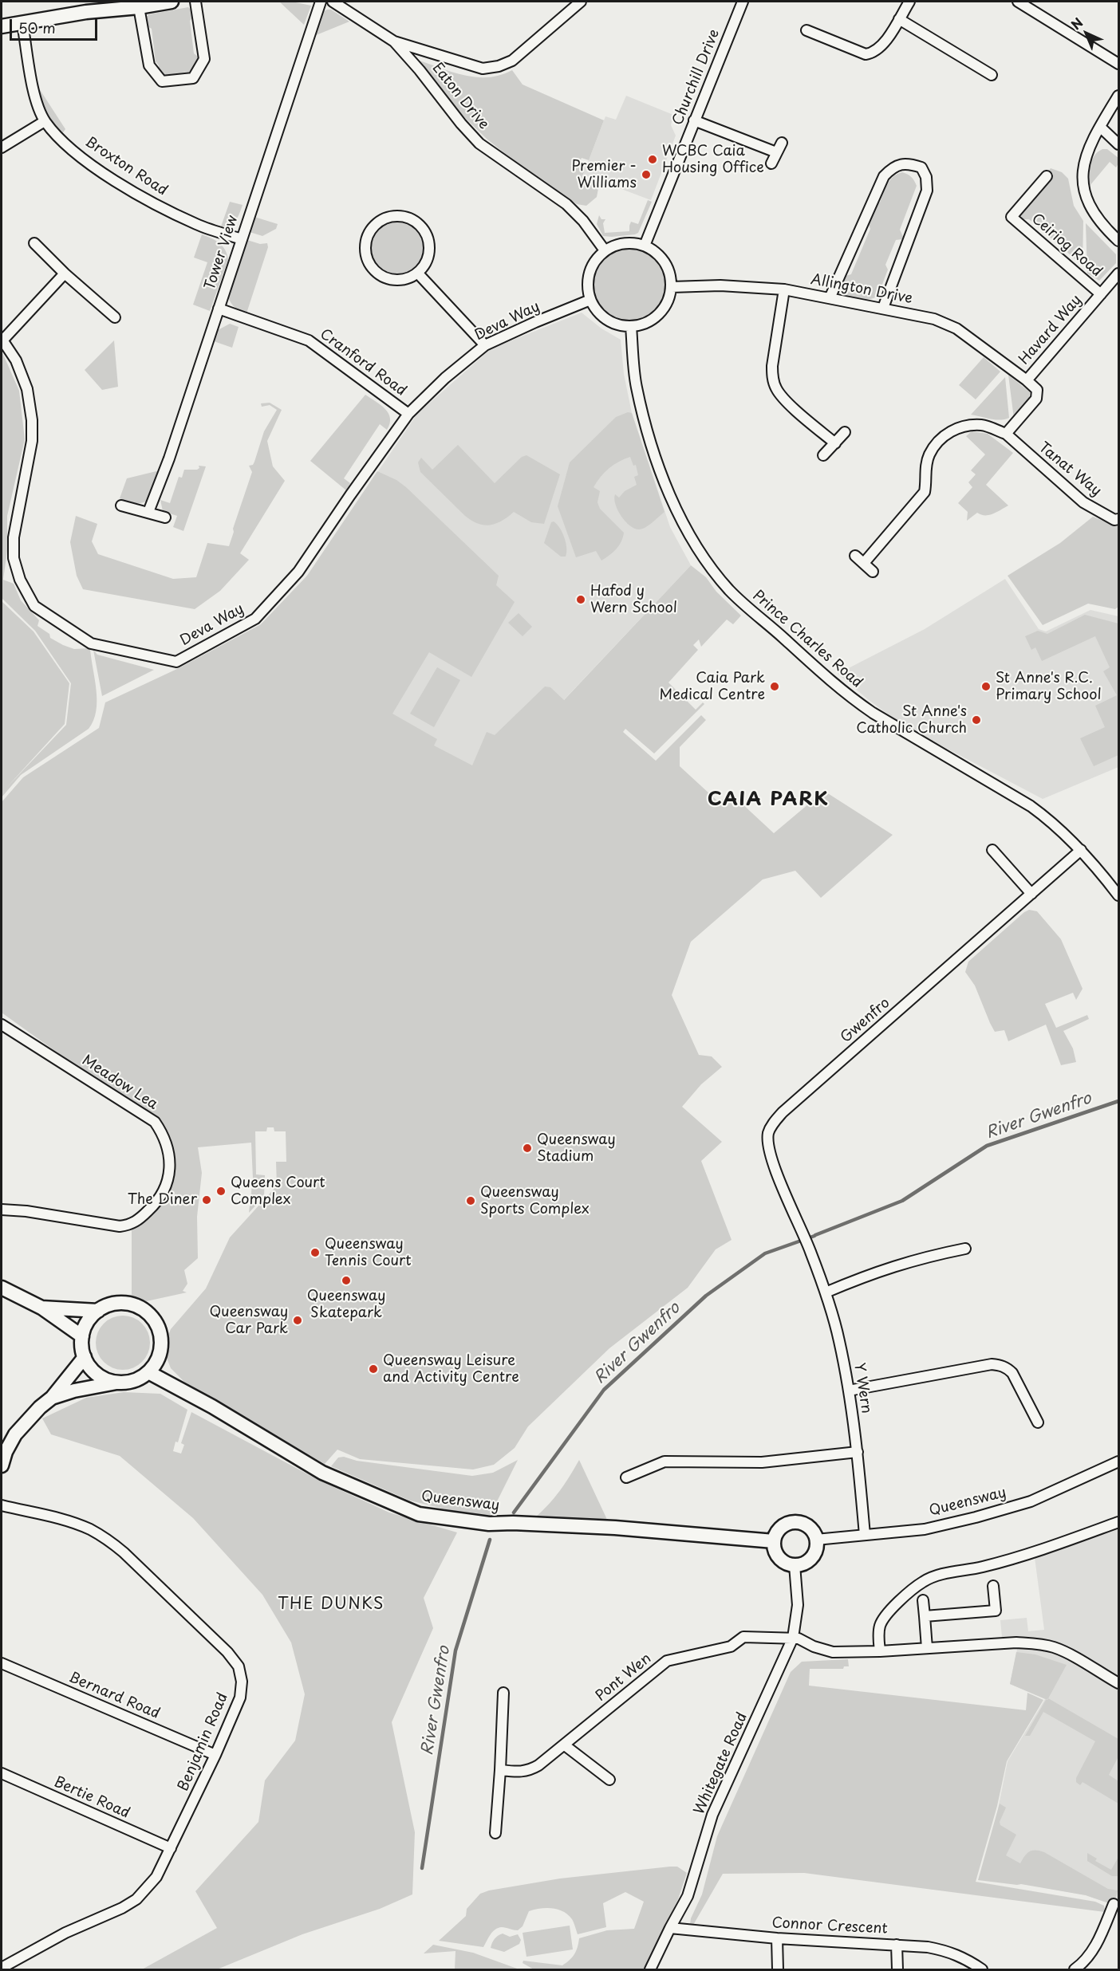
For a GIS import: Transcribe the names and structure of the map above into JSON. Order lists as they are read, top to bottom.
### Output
{
  "streets": {
    "street": [
      "Churchill Drive",
      "Eaton Drive",
      "Broxton Road",
      "Ceiriog Road",
      "Tower View",
      "Allington Drive",
      "Deva Way",
      "Havard Way",
      "Cranford Road",
      "Tanat Way",
      "Prince Charles Road",
      "Gwenfro",
      "Meadow Lea",
      "Y Wern",
      "Queensway",
      "Pont Wen",
      "Bernard Road",
      "Benjamin Road",
      "Whitegate Road",
      "Bertie Road",
      "Connor Crescent"
    ]
  },
  "crossings": [
    ["Churchill Drive", "Eaton Drive"],
    ["Churchill Drive", "Allington Drive"],
    ["Churchill Drive", "Deva Way"],
    ["Churchill Drive", "Prince Charles Road"],
    ["Eaton Drive", "Allington Drive"],
    ["Eaton Drive", "Deva Way"],
    ["Eaton Drive", "Prince Charles Road"],
    ["Broxton Road", "Tower View"],
    ["Ceiriog Road", "Havard Way"],
    ["Tower View", "Cranford Road"],
    ["Allington Drive", "Deva Way"],
    ["Allington Drive", "Havard Way"],
    ["Allington Drive", "Prince Charles Road"],
    ["Deva Way", "Cranford Road"],
    ["Deva Way", "Prince Charles Road"],
    ["Havard Way", "Tanat Way"],
    ["Prince Charles Road", "Gwenfro"],
    ["Gwenfro", "Y Wern"],
    ["Y Wern", "Queensway"],
    ["Queensway", "Whitegate Road"],
    ["Pont Wen", "Whitegate Road"],
    ["Bernard Road", "Benjamin Road"],
    ["Benjamin Road", "Bertie Road"],
    ["Whitegate Road", "Connor Crescent"]
  ],
  "districts": ["CAIA PARK", "THE DUNKS"],
  "water": ["River Gwenfro"],
  "places": [
    "WCBC Caia Housing Office",
    "Premier - Williams",
    "Hafod y Wern School",
    "Caia Park Medical Centre",
    "St Anne's R.C. Primary School",
    "St Anne's Catholic Church",
    "Queensway Stadium",
    "Queens Court Complex",
    "The Diner",
    "Queensway Sports Complex",
    "Queensway Tennis Court",
    "Queensway Skatepark",
    "Queensway Car Park",
    "Queensway Leisure and Activity Centre"
  ],
  "scale_bar": "50 m",
  "north": "top left"
}
